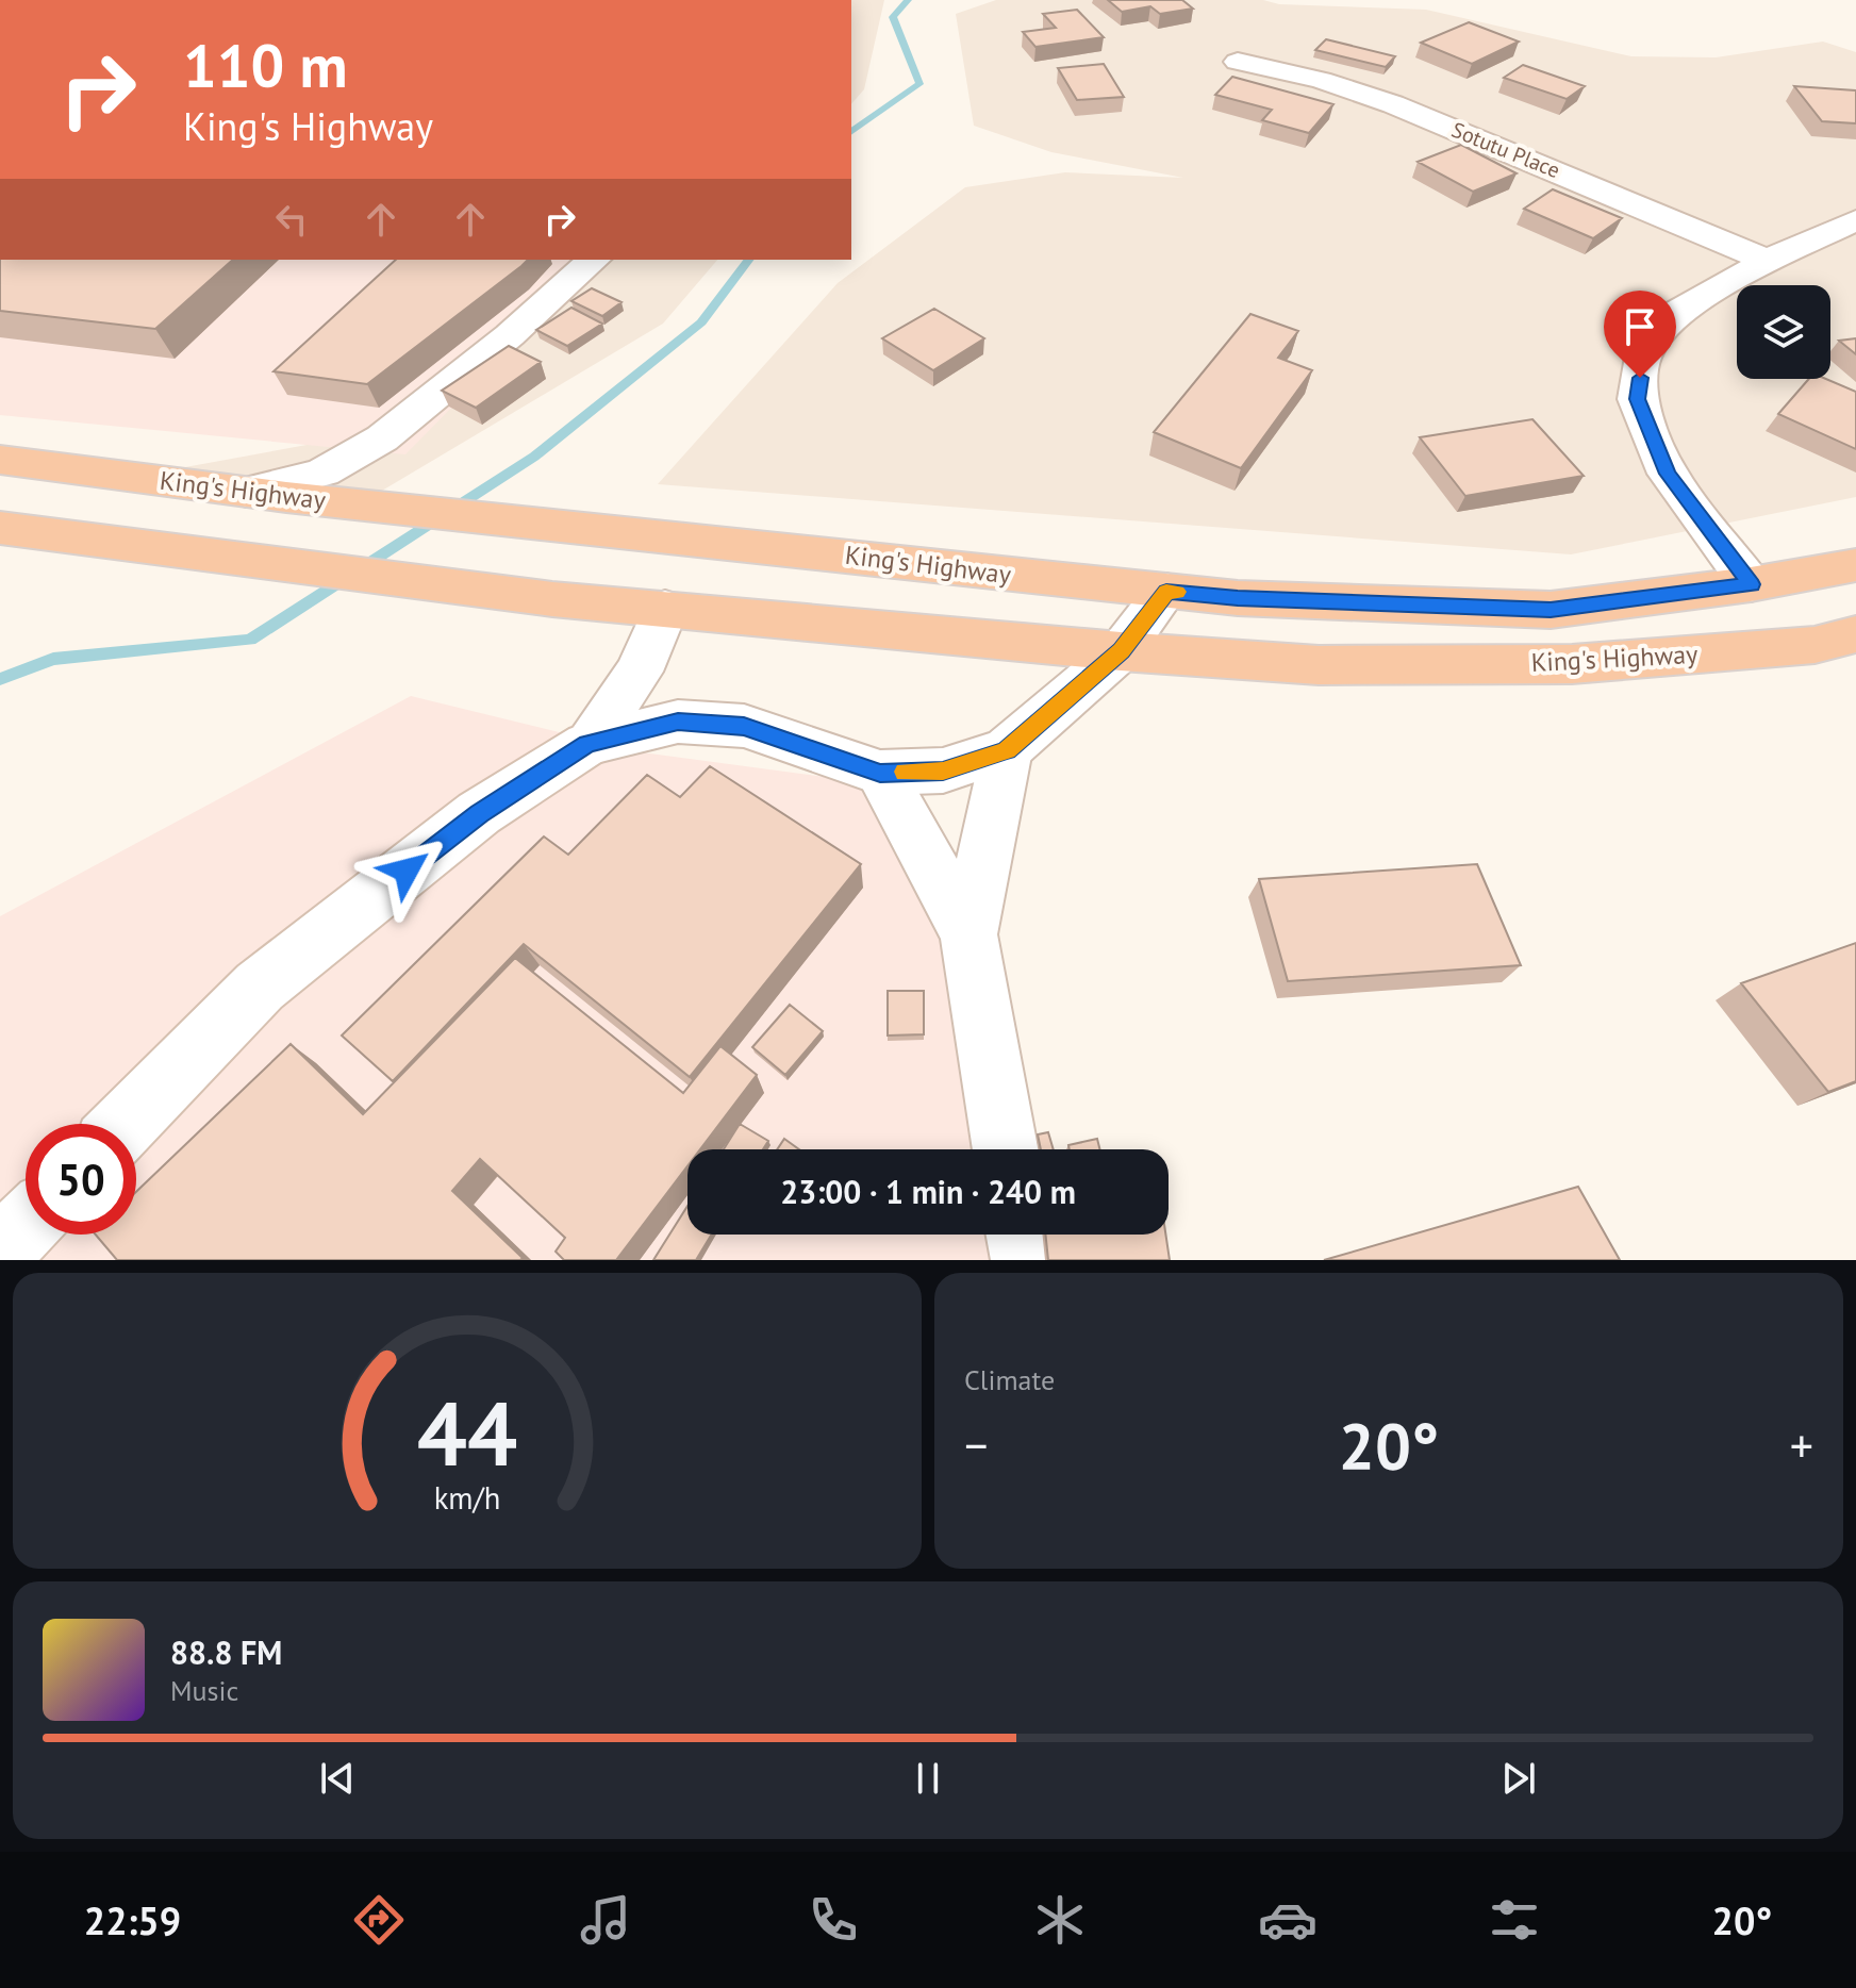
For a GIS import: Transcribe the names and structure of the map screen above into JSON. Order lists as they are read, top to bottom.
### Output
{
  "streets": {
    "highway": ["King's Highway"],
    "street": ["Sotutu Place"]
  },
  "page": {
    "turn": ["110 m", "King's Highway"],
    "limit": "50",
    "trip": "23:00 · 1 min · 240 m",
    "tile": "Climate",
    "heat": ["−", "20°", "+"],
    "song": ["88.8 FM", "Music"],
    "tabs": ["22:59", "20°"],
    "gauge": ["44", "km/h"]
  }
}
